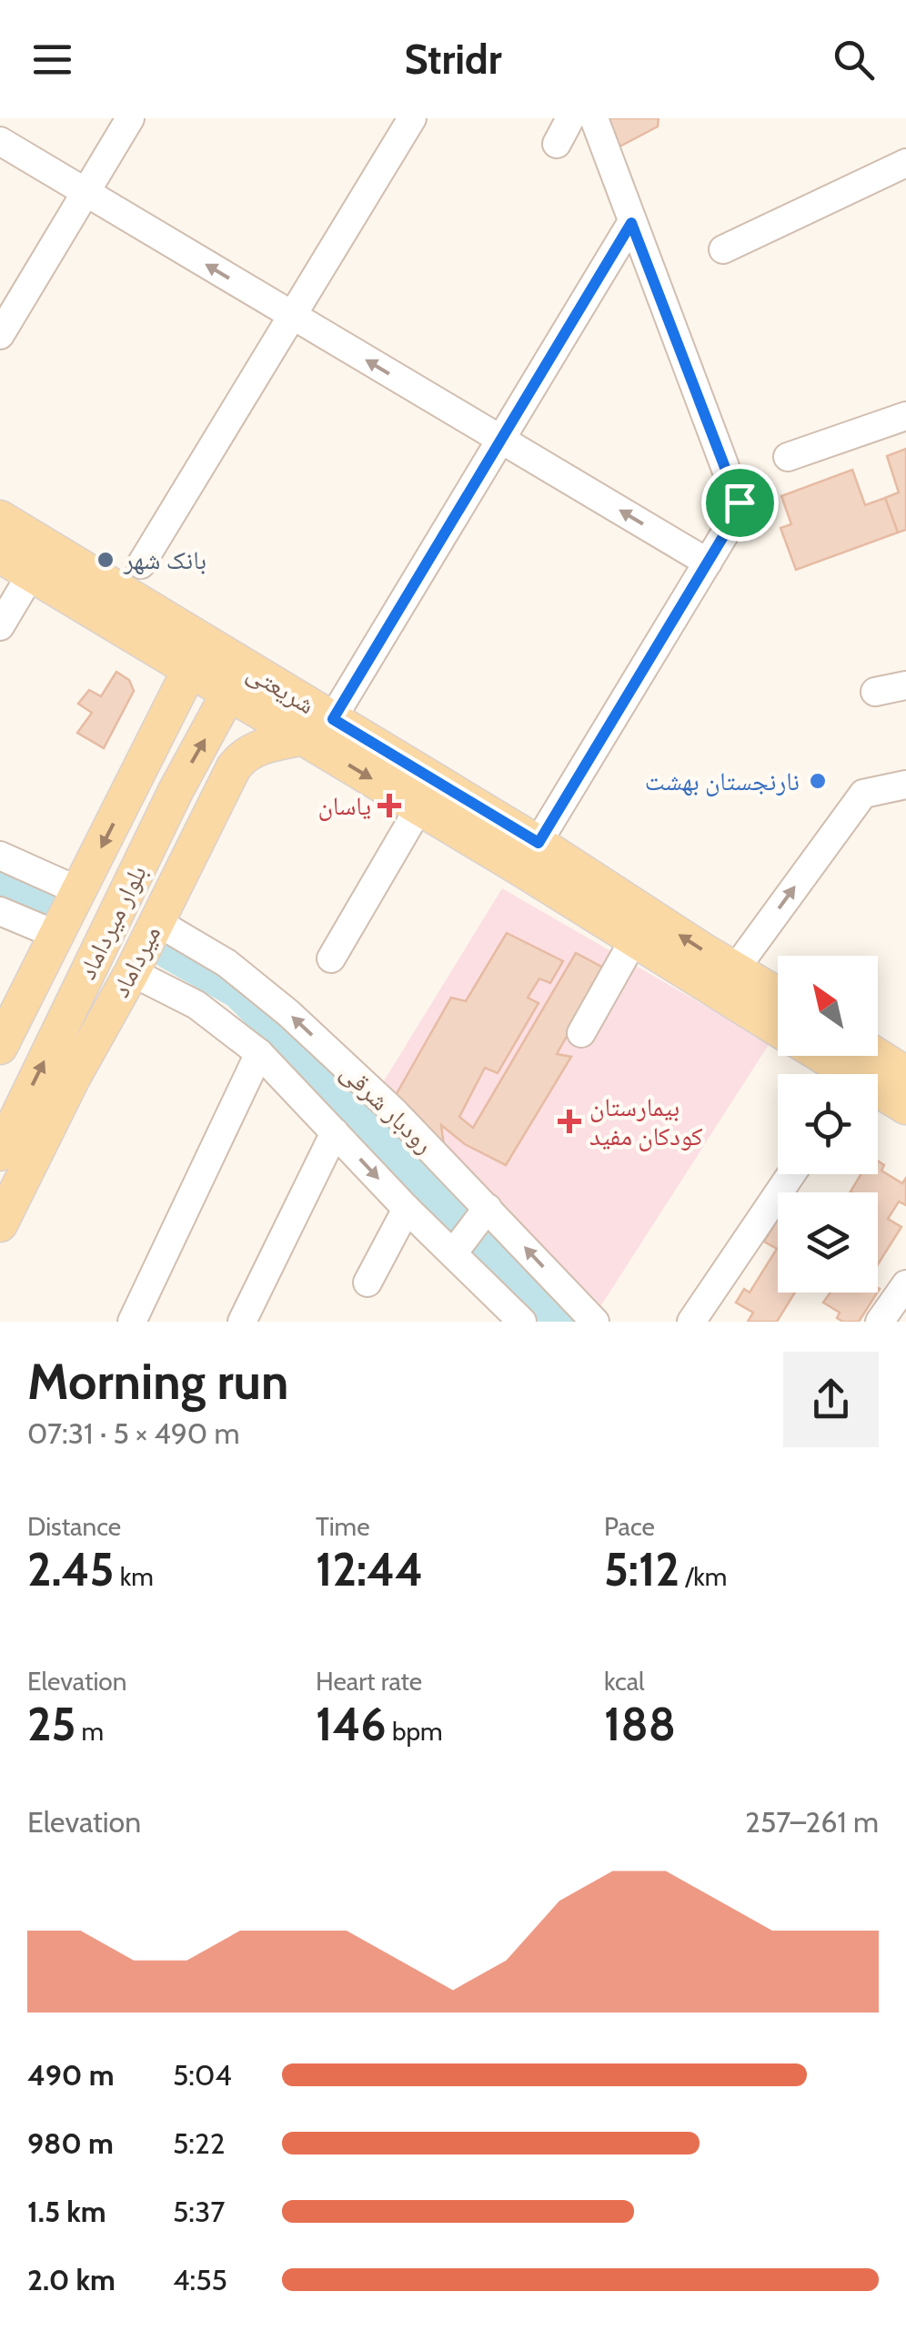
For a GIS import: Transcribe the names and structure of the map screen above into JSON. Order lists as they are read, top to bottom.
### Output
{
  "streets": {
    "main road": ["شریعتی", "بلوار میرداماد", "میرداماد"],
    "street": ["رودبار شرقی"]
  },
  "crossings": [
    ["شریعتی", "بلوار میرداماد"],
    ["شریعتی", "میرداماد"],
    ["میرداماد", "رودبار شرقی"]
  ],
  "places": {
    "other": ["بانک شهر", "نارنجستان بهشت"],
    "health": ["یاسان", "بیمارستان کودکان مفید"]
  },
  "north": "top left",
  "page": {
    "header": "Stridr",
    "heading": ["Morning run", "07:31 · 5 × 490 m"],
    "stats": [
      ["Distance", "2.45 km"],
      ["Time", "12:44"],
      ["Pace", "5:12 /km"],
      ["Elevation", "25 m"],
      ["Heart rate", "146 bpm"],
      ["kcal", "188"]
    ],
    "chart": ["Elevation", "257–261 m"],
    "list": [
      {
        "name": "490 m",
        "note": "5:04"
      },
      {
        "name": "980 m",
        "note": "5:22"
      },
      {
        "name": "1.5 km",
        "note": "5:37"
      },
      {
        "name": "2.0 km",
        "note": "4:55"
      }
    ]
  }
}
